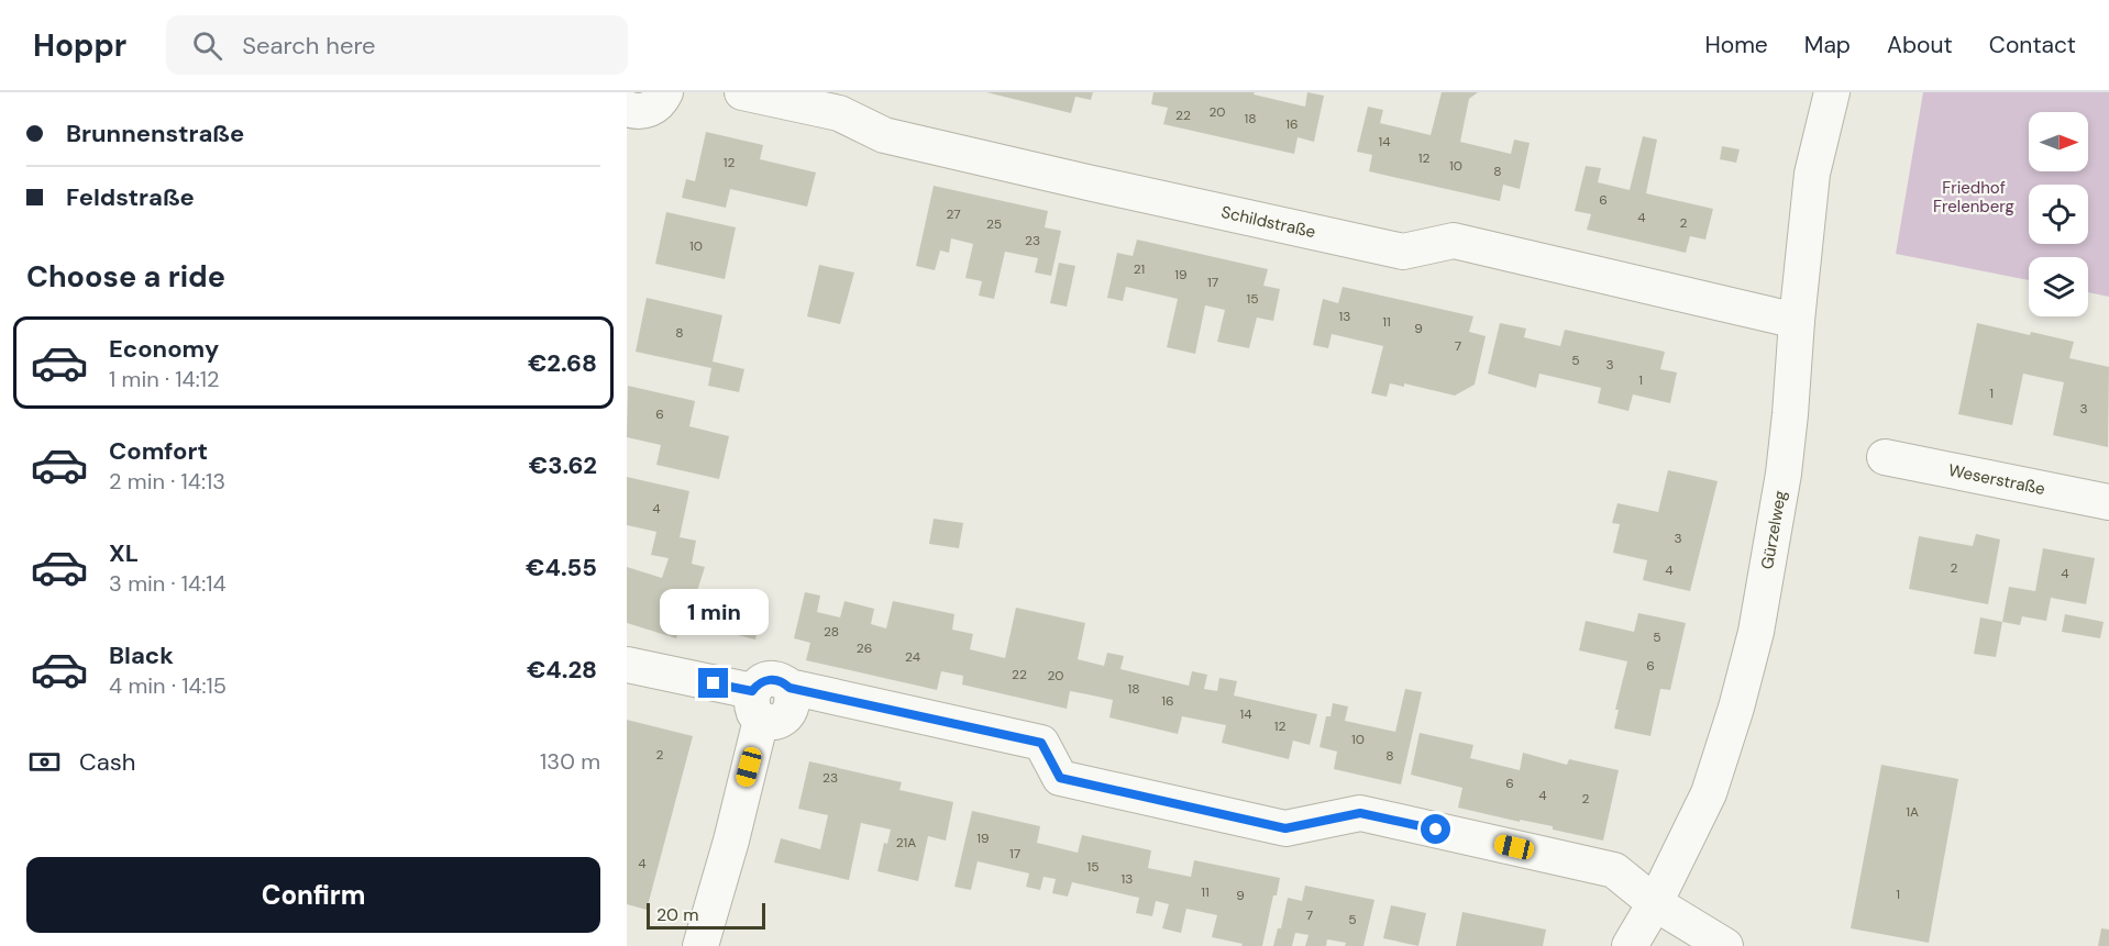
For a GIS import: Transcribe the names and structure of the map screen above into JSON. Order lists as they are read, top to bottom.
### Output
{
  "streets": {
    "street": ["Schildstraße", "Weserstraße", "Gürzelweg"]
  },
  "crossings": [
    ["Schildstraße", "Gürzelweg"]
  ],
  "parks": ["Friedhof Frelenberg"],
  "house_numbers": [
    "20",
    "22",
    "18",
    "16",
    "14",
    "12",
    "12",
    "10",
    "8",
    "6",
    "27",
    "4",
    "2",
    "25",
    "23",
    "10",
    "21",
    "19",
    "17",
    "15",
    "13",
    "11",
    "9",
    "8",
    "7",
    "5",
    "3",
    "1",
    "1",
    "3",
    "6",
    "4",
    "3",
    "2",
    "4",
    "4",
    "28",
    "5",
    "26",
    "24",
    "6",
    "22",
    "20",
    "18",
    "16",
    "14",
    "12",
    "10",
    "2",
    "8",
    "23",
    "6",
    "4",
    "2",
    "1A",
    "19",
    "21A",
    "17",
    "4",
    "15",
    "13",
    "11",
    "1",
    "9",
    "7",
    "5"
  ],
  "scale_bar": "20 m",
  "north": "right",
  "page": {
    "header": "Hoppr",
    "search": "Search here",
    "nav": [
      "Home",
      "Map",
      "About",
      "Contact"
    ],
    "banner": ["Brunnenstraße", "Feldstraße"],
    "heading": "Choose a ride",
    "list": [
      {
        "name": "Economy",
        "note": "1 min · 14:12",
        "value": "€2.68"
      },
      {
        "name": "Comfort",
        "note": "2 min · 14:13",
        "value": "€3.62"
      },
      {
        "name": "XL",
        "note": "3 min · 14:14",
        "value": "€4.55"
      },
      {
        "name": "Black",
        "note": "4 min · 14:15",
        "value": "€4.28"
      }
    ],
    "bubble": "1 min",
    "pay": ["Cash", "130 m"],
    "buttons": "Confirm",
    "scale": "20 m"
  }
}
